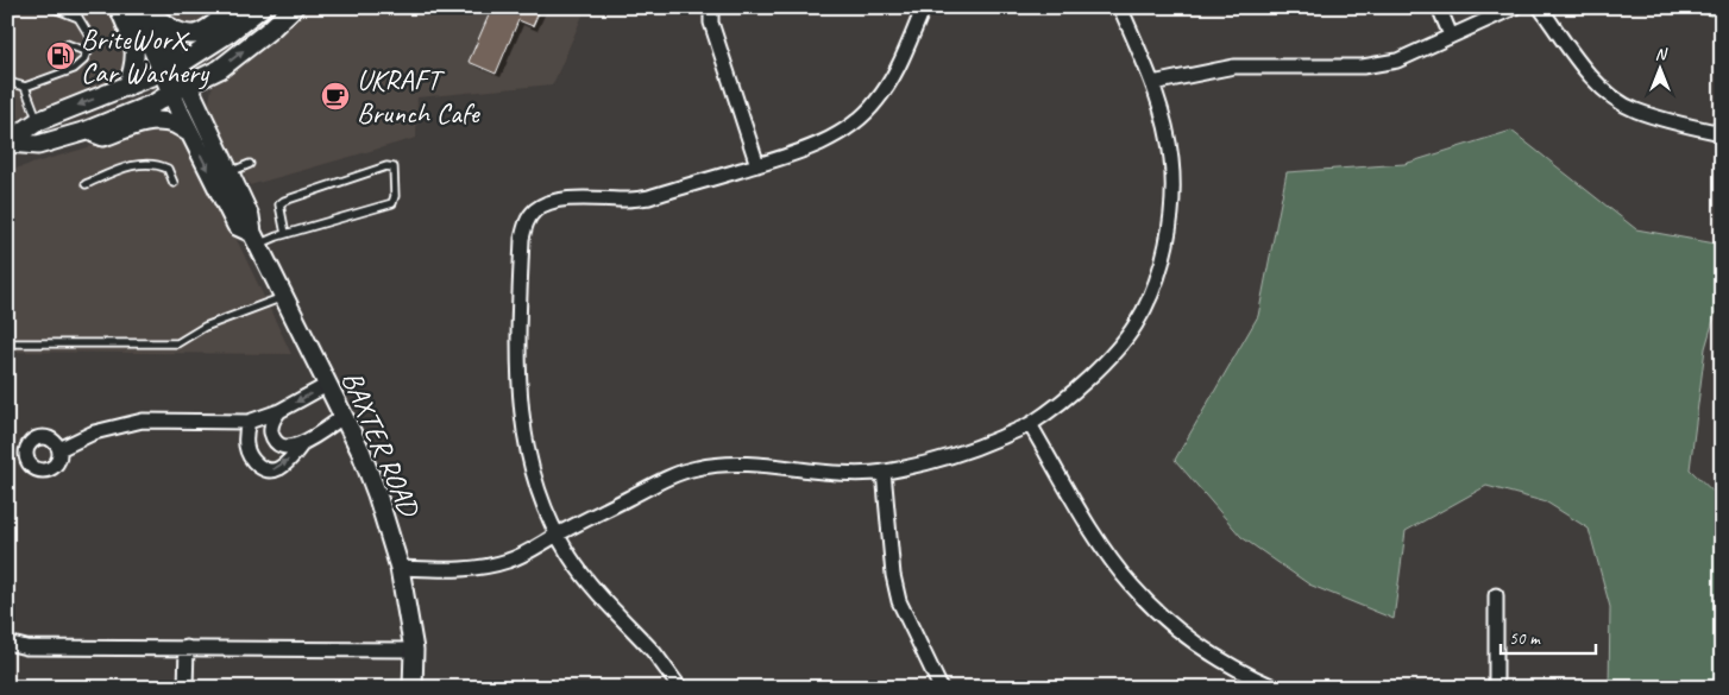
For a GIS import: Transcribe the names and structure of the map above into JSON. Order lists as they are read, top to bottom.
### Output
{
  "streets": {
    "main road": ["BAXTER ROAD"]
  },
  "places": {
    "fuel station": ["BriteWorX Car Washery"],
    "cafe": ["UKRAFT Brunch Cafe"]
  },
  "scale_bar": "50 m",
  "north": "top"
}
